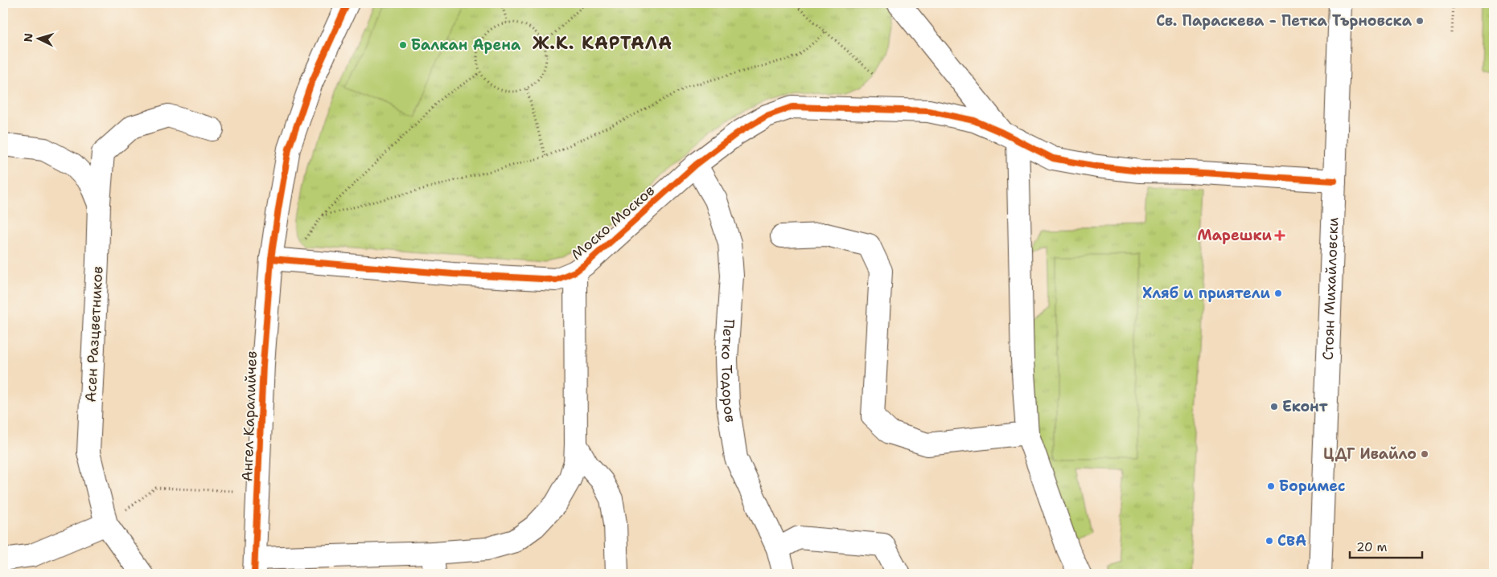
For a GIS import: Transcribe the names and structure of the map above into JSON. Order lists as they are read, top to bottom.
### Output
{
  "streets": {
    "street": [
      "Моско Москов",
      "Стоян Михайловски",
      "Асен Разцветников",
      "Петко Тодоров",
      "Ангел Каралийчев"
    ]
  },
  "crossings": [
    ["Моско Москов", "Стоян Михайловски"],
    ["Моско Москов", "Петко Тодоров"],
    ["Моско Москов", "Ангел Каралийчев"]
  ],
  "districts": ["Ж.К. КАРТАЛА"],
  "places": {
    "other": [
      "Св. Параскева - Петка Търновска",
      "Балкан Арена",
      "Хляб и приятели",
      "Еконт",
      "ЦДГ Ивайло",
      "Боримес",
      "CBA"
    ],
    "health": ["Марешки"]
  },
  "scale_bar": "20 m",
  "north": "left"
}
